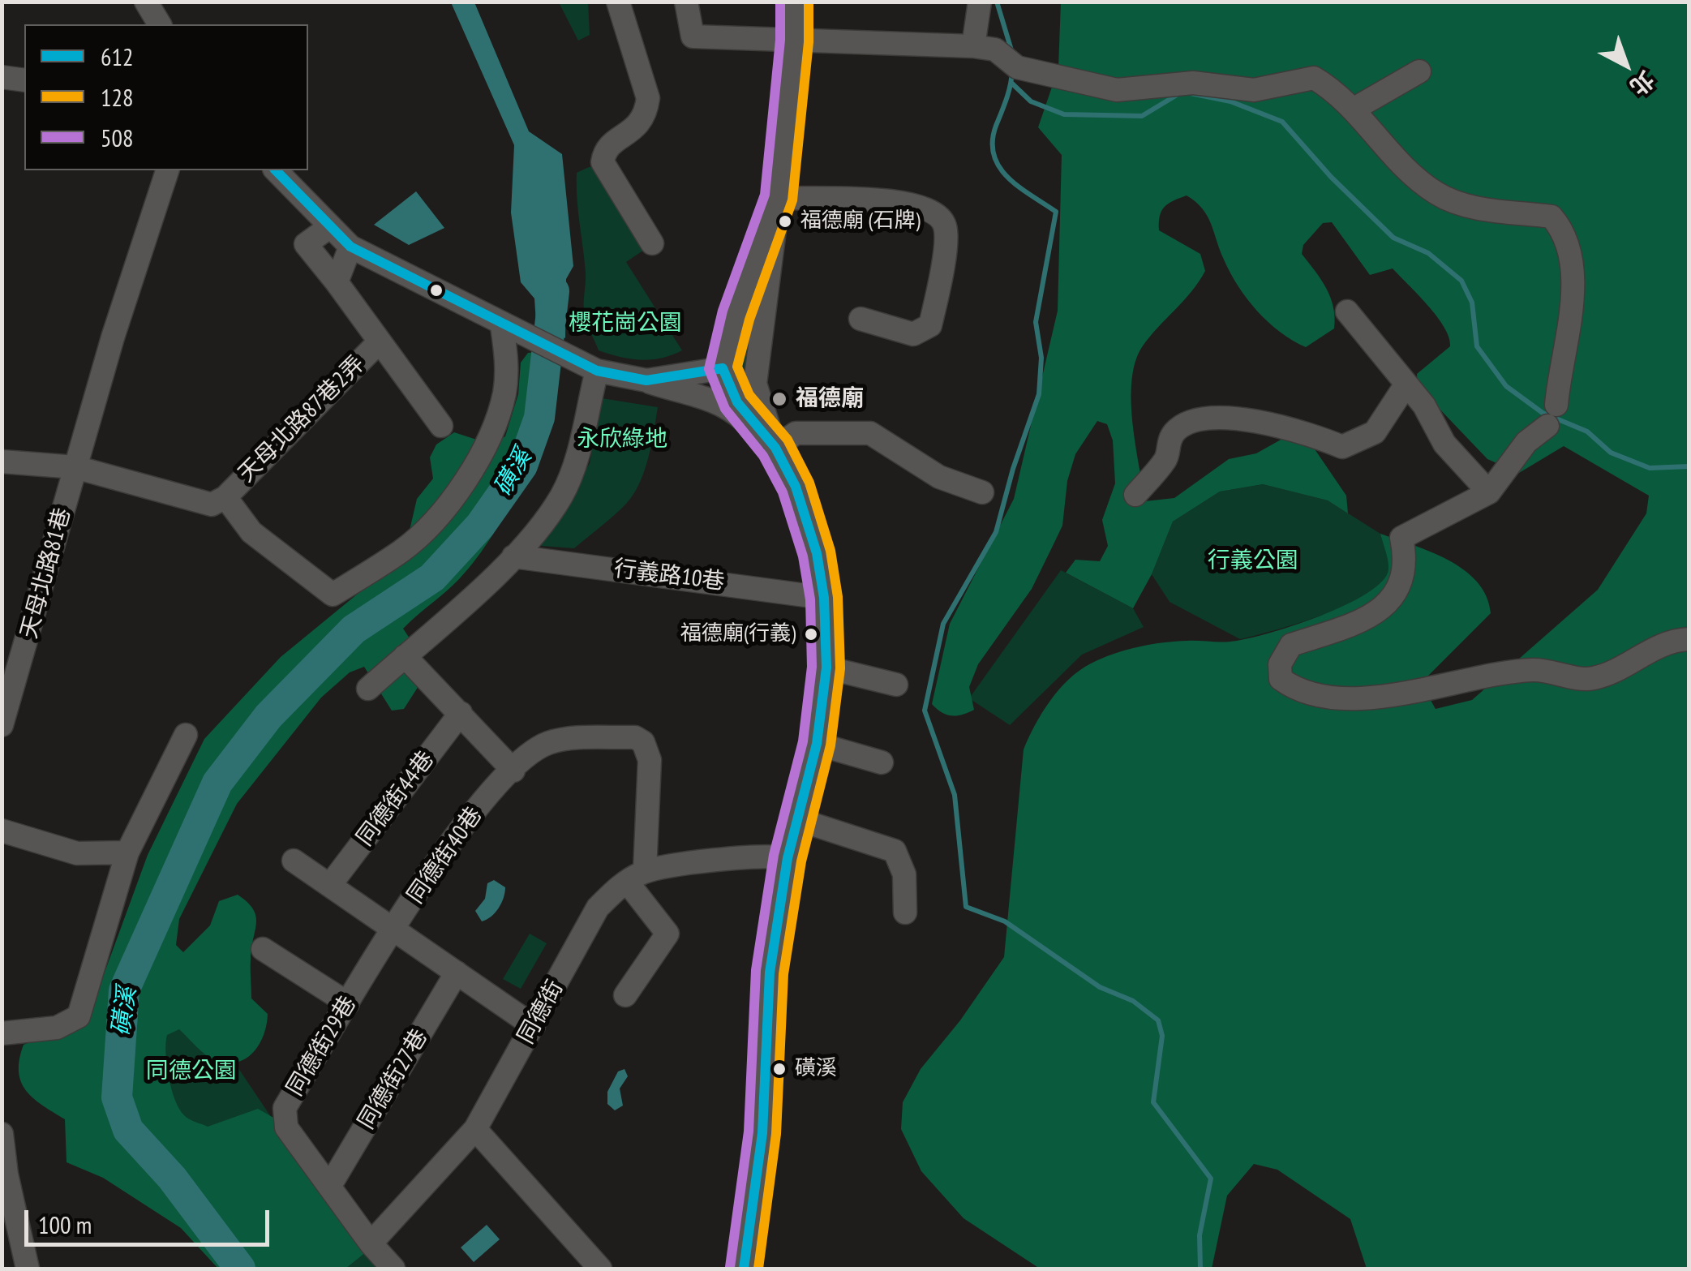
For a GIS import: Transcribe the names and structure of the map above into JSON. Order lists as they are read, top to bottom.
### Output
{
  "streets": {
    "street": [
      "天母北路87巷2弄",
      "天母北路81巷",
      "行義路10巷",
      "同德街44巷",
      "同德街40巷",
      "同德街",
      "同德街29巷",
      "同德街27巷"
    ]
  },
  "crossings": [
    ["同德街40巷", "同德街"],
    ["同德街40巷", "同德街29巷"],
    ["同德街", "同德街29巷"],
    ["同德街29巷", "同德街27巷"]
  ],
  "water": ["磺溪"],
  "parks": [
    "櫻花崗公園",
    "永欣綠地",
    "行義公園",
    "同德公園"
  ],
  "places": [
    "福德廟 (石牌)",
    "福德廟",
    "福德廟(行義)",
    "磺溪"
  ],
  "lines": ["transit line 128", "transit line 508", "transit line 612"],
  "legend": ["612", "128", "508"],
  "scale_bar": "100 m",
  "north": "bottom right"
}
